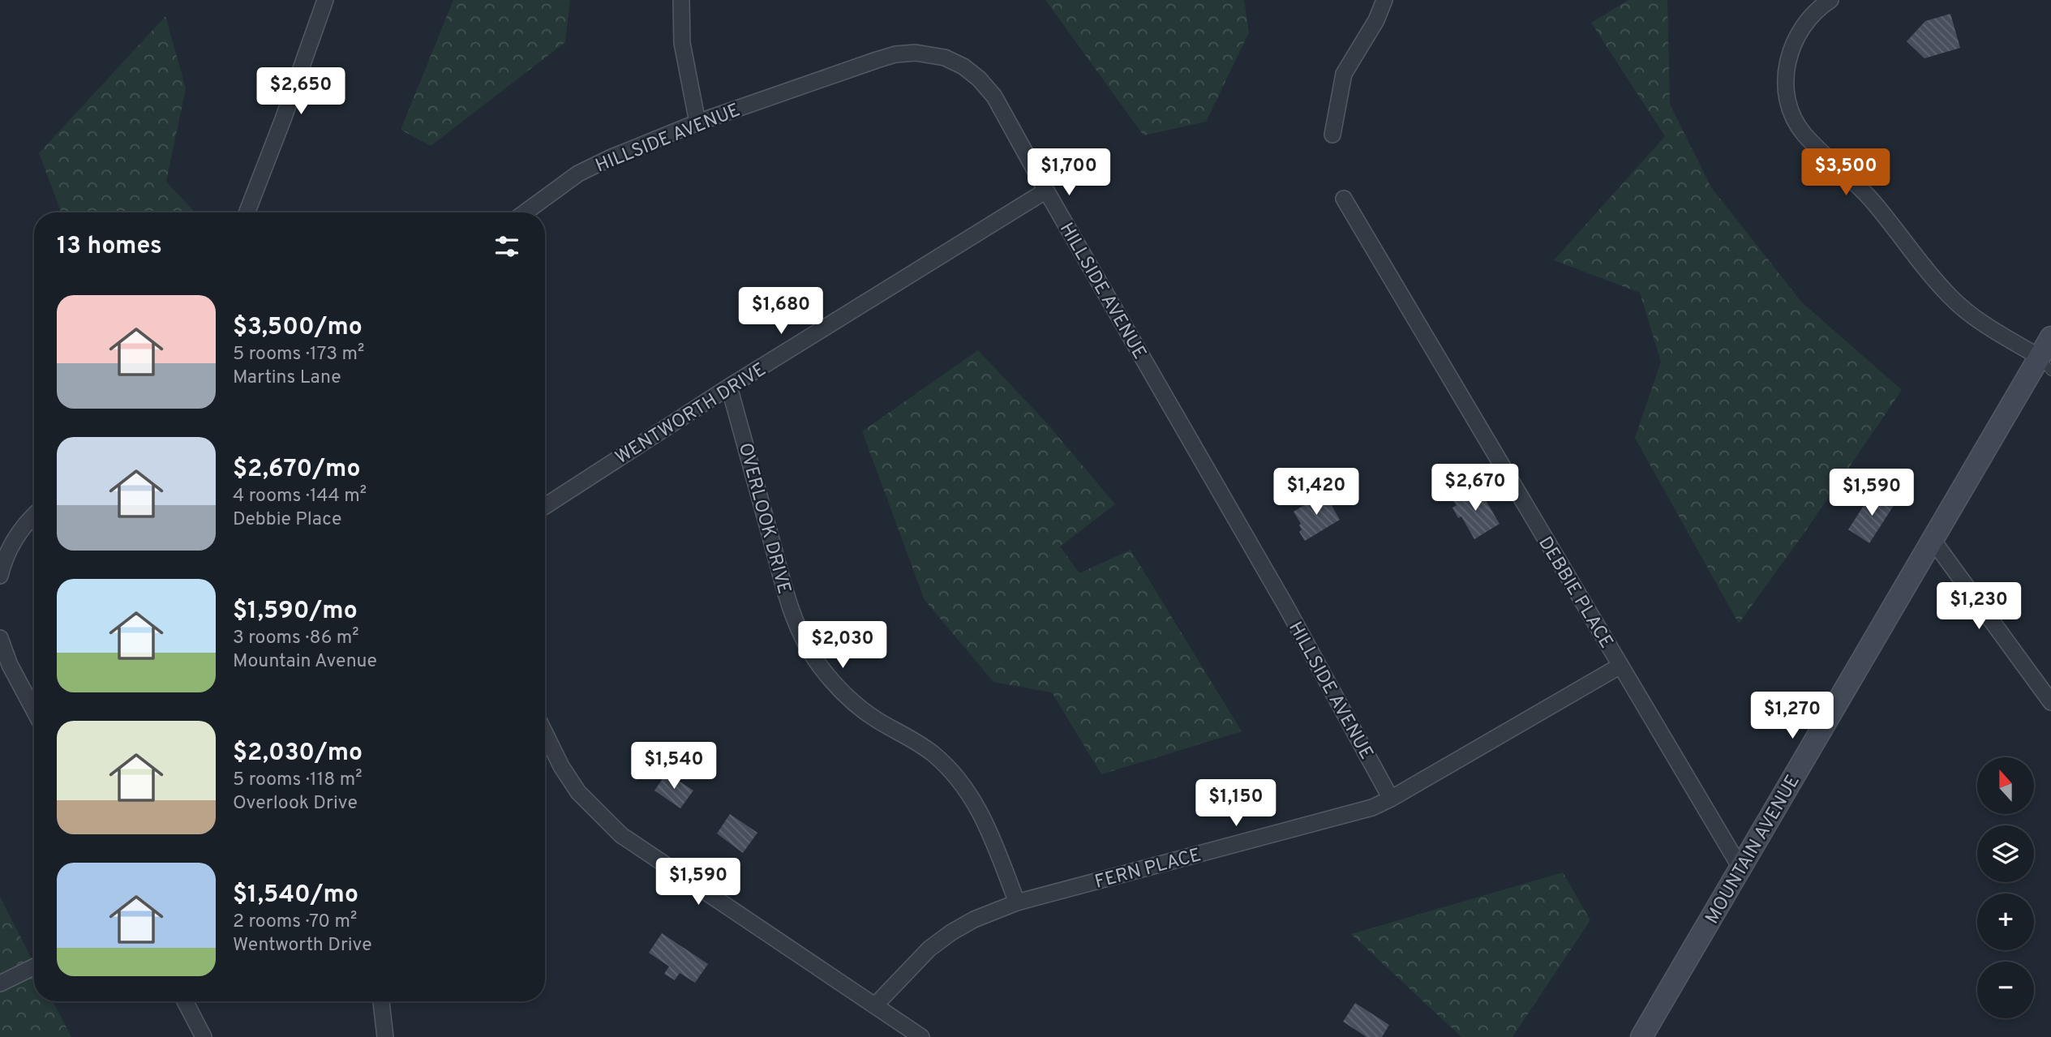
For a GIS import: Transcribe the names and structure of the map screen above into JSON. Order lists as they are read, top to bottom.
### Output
{
  "streets": {
    "main road": ["MOUNTAIN AVENUE"],
    "street": [
      "HILLSIDE AVENUE",
      "WENTWORTH DRIVE",
      "OVERLOOK DRIVE",
      "DEBBIE PLACE",
      "FERN PLACE"
    ]
  },
  "crossings": [
    ["HILLSIDE AVENUE", "WENTWORTH DRIVE"],
    ["HILLSIDE AVENUE", "FERN PLACE"],
    ["WENTWORTH DRIVE", "OVERLOOK DRIVE"],
    ["OVERLOOK DRIVE", "FERN PLACE"],
    ["DEBBIE PLACE", "MOUNTAIN AVENUE"],
    ["DEBBIE PLACE", "FERN PLACE"]
  ],
  "north": "top",
  "page": {
    "price": [
      "$2,650",
      "$1,700",
      "$3,500",
      "$1,680",
      "$2,670",
      "$1,420",
      "$1,590",
      "$1,230",
      "$2,030",
      "$1,270",
      "$1,540",
      "$1,150",
      "$1,590"
    ],
    "heading": "13 homes",
    "list": [
      {
        "name": "$3,500/mo",
        "note": "5 rooms · 173 m² · Martins Lane"
      },
      {
        "name": "$2,670/mo",
        "note": "4 rooms · 144 m² · Debbie Place"
      },
      {
        "name": "$1,590/mo",
        "note": "3 rooms · 86 m² · Mountain Avenue"
      },
      {
        "name": "$2,030/mo",
        "note": "5 rooms · 118 m² · Overlook Drive"
      },
      {
        "name": "$1,540/mo",
        "note": "2 rooms · 70 m² · Wentworth Drive"
      }
    ],
    "map_buttons": ["+", "−"]
  }
}
